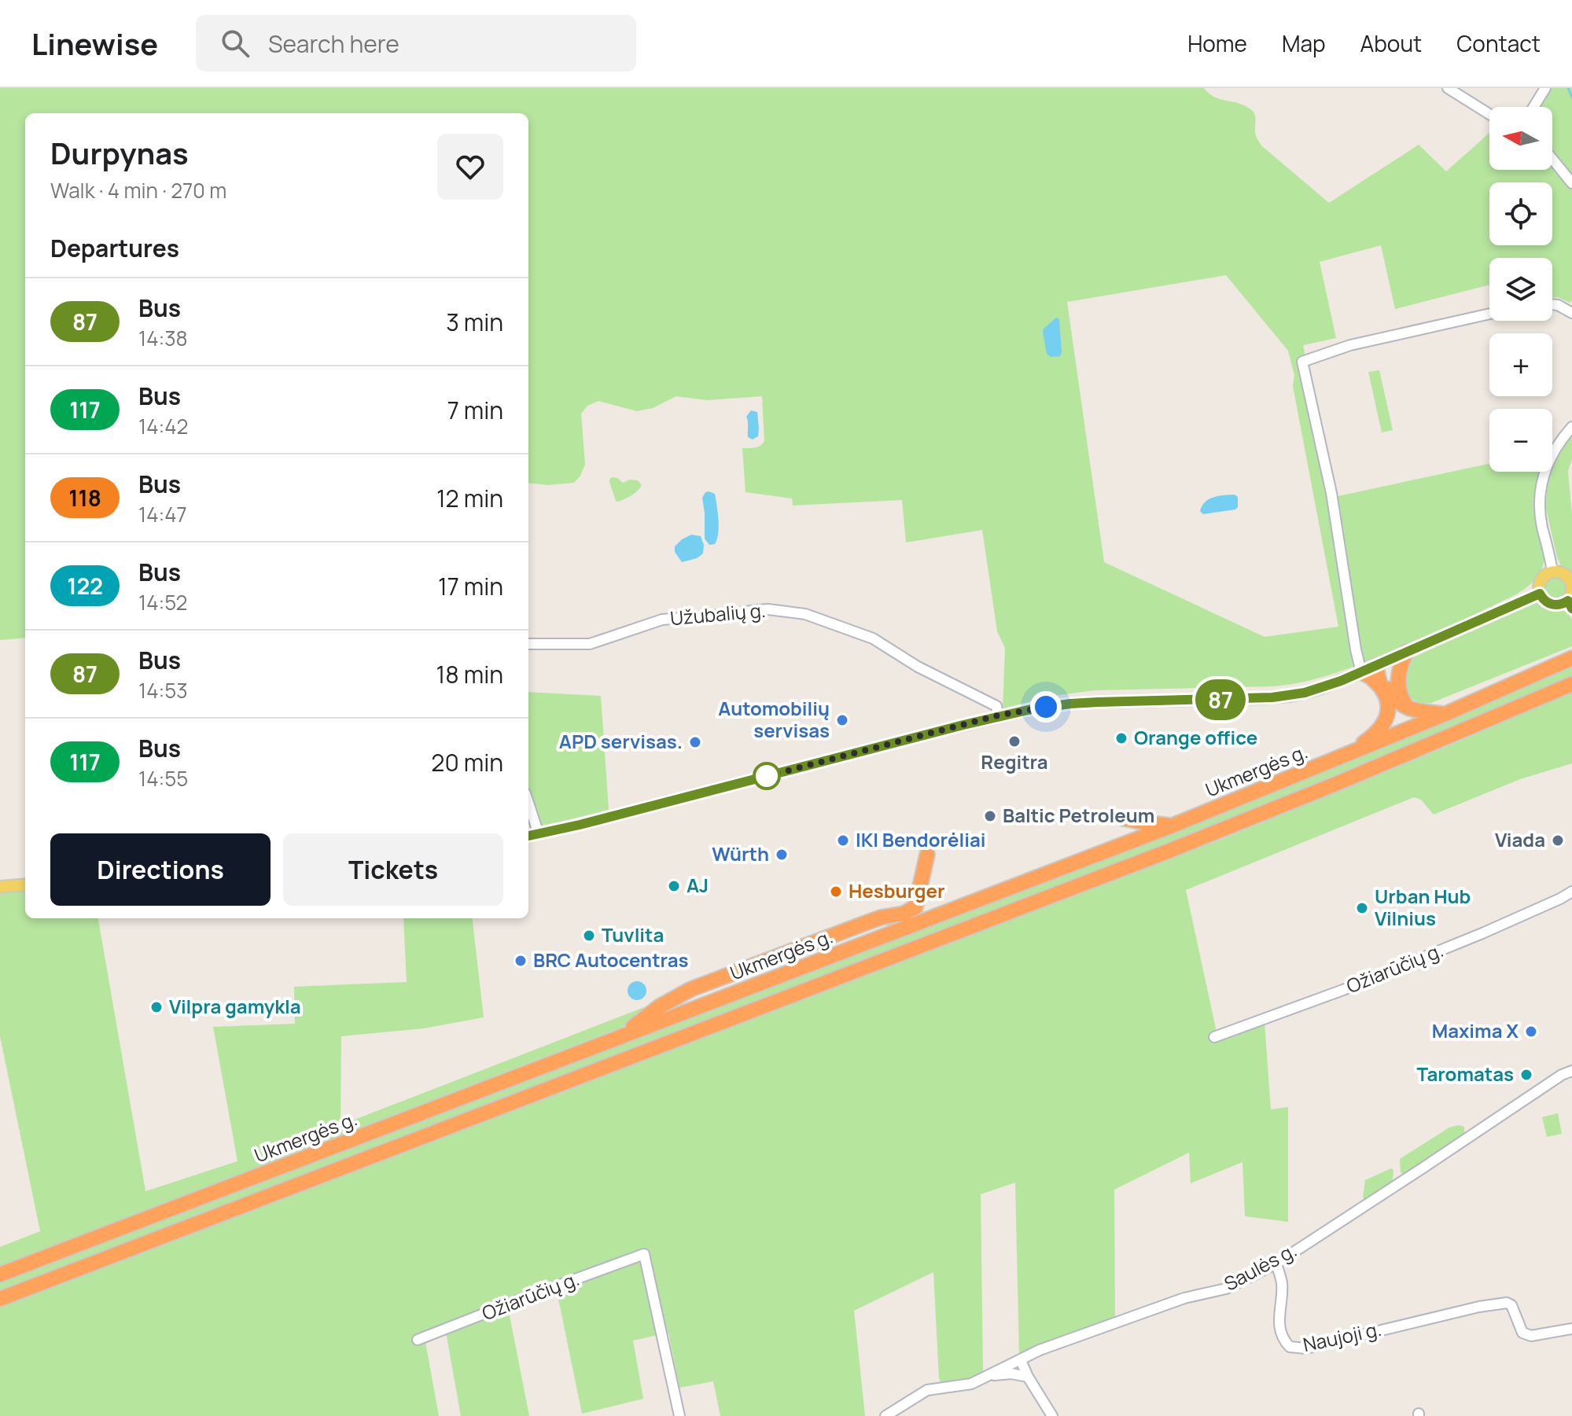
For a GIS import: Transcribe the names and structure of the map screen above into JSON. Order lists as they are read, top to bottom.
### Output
{
  "streets": {
    "highway": ["Ukmergės g."],
    "street": [
      "Užubalių g.",
      "Ožiarūčių g.",
      "Saulės g.",
      "Naujoji g."
    ]
  },
  "crossings": [
    ["Saulės g.", "Naujoji g."]
  ],
  "places": [
    "Automobilių servisas",
    "Orange office",
    "Regitra",
    "APD servisas.",
    "Baltic Petroleum",
    "IKI Bendorėliai",
    "Viada",
    "Würth",
    "AJ",
    "Hesburger",
    "Urban Hub Vilnius",
    "Tuvlita",
    "BRC Autocentras",
    "Vilpra gamykla",
    "Maxima X",
    "Taromatas"
  ],
  "lines": ["bus line 87"],
  "north": "left",
  "page": {
    "header": "Linewise",
    "search": "Search here",
    "nav": [
      "Home",
      "Map",
      "About",
      "Contact"
    ],
    "on_map": "87",
    "map_buttons": ["+", "−"],
    "heading": [
      ["Durpynas", "Walk · 4 min · 270 m"],
      "Departures"
    ],
    "list": [
      {
        "mark": "87",
        "name": "Bus",
        "note": "14:38",
        "value": "3 min"
      },
      {
        "mark": "117",
        "name": "Bus",
        "note": "14:42",
        "value": "7 min"
      },
      {
        "mark": "118",
        "name": "Bus",
        "note": "14:47",
        "value": "12 min"
      },
      {
        "mark": "122",
        "name": "Bus",
        "note": "14:52",
        "value": "17 min"
      },
      {
        "mark": "87",
        "name": "Bus",
        "note": "14:53",
        "value": "18 min"
      },
      {
        "mark": "117",
        "name": "Bus",
        "note": "14:55",
        "value": "20 min"
      }
    ],
    "buttons": ["Directions", "Tickets"]
  }
}
